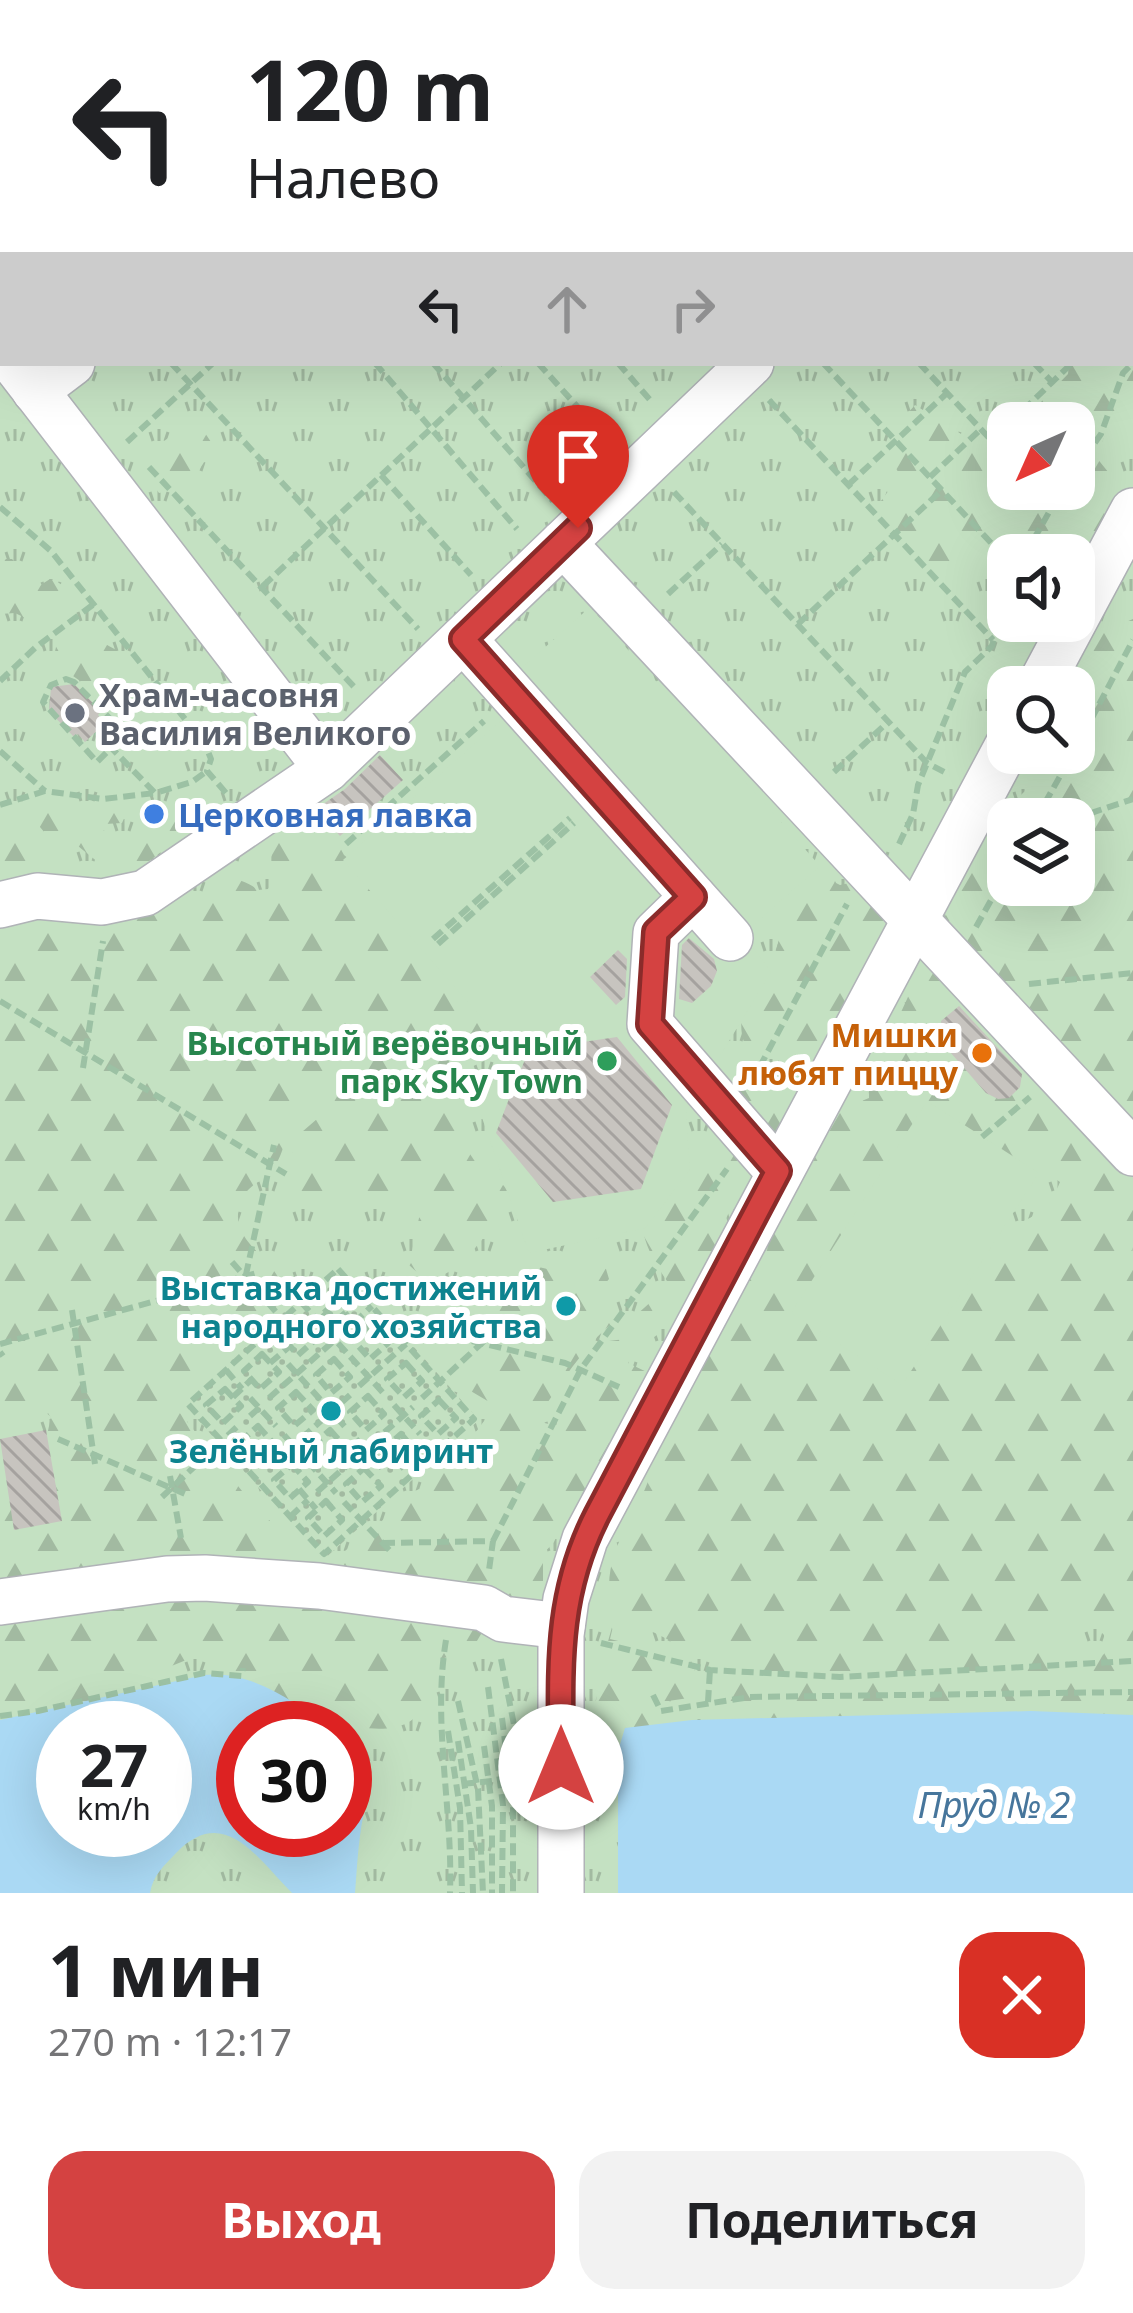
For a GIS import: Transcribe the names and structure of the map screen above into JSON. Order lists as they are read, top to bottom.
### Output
{
  "water": ["Пруд № 2"],
  "places": [
    "Храм-часовня Василия Великого",
    "Церковная лавка",
    "Мишки любят пиццу",
    "Высотный верёвочный парк Sky Town",
    "Выставка достижений народного хозяйства",
    "Зелёный лабиринт"
  ],
  "north": "bottom left",
  "page": {
    "turn": ["120 m", "Налево"],
    "speed": "27 km/h",
    "limit": "30",
    "heading": ["1 мин", "270 m · 12:17"],
    "buttons": ["Выход", "Поделиться"]
  }
}
